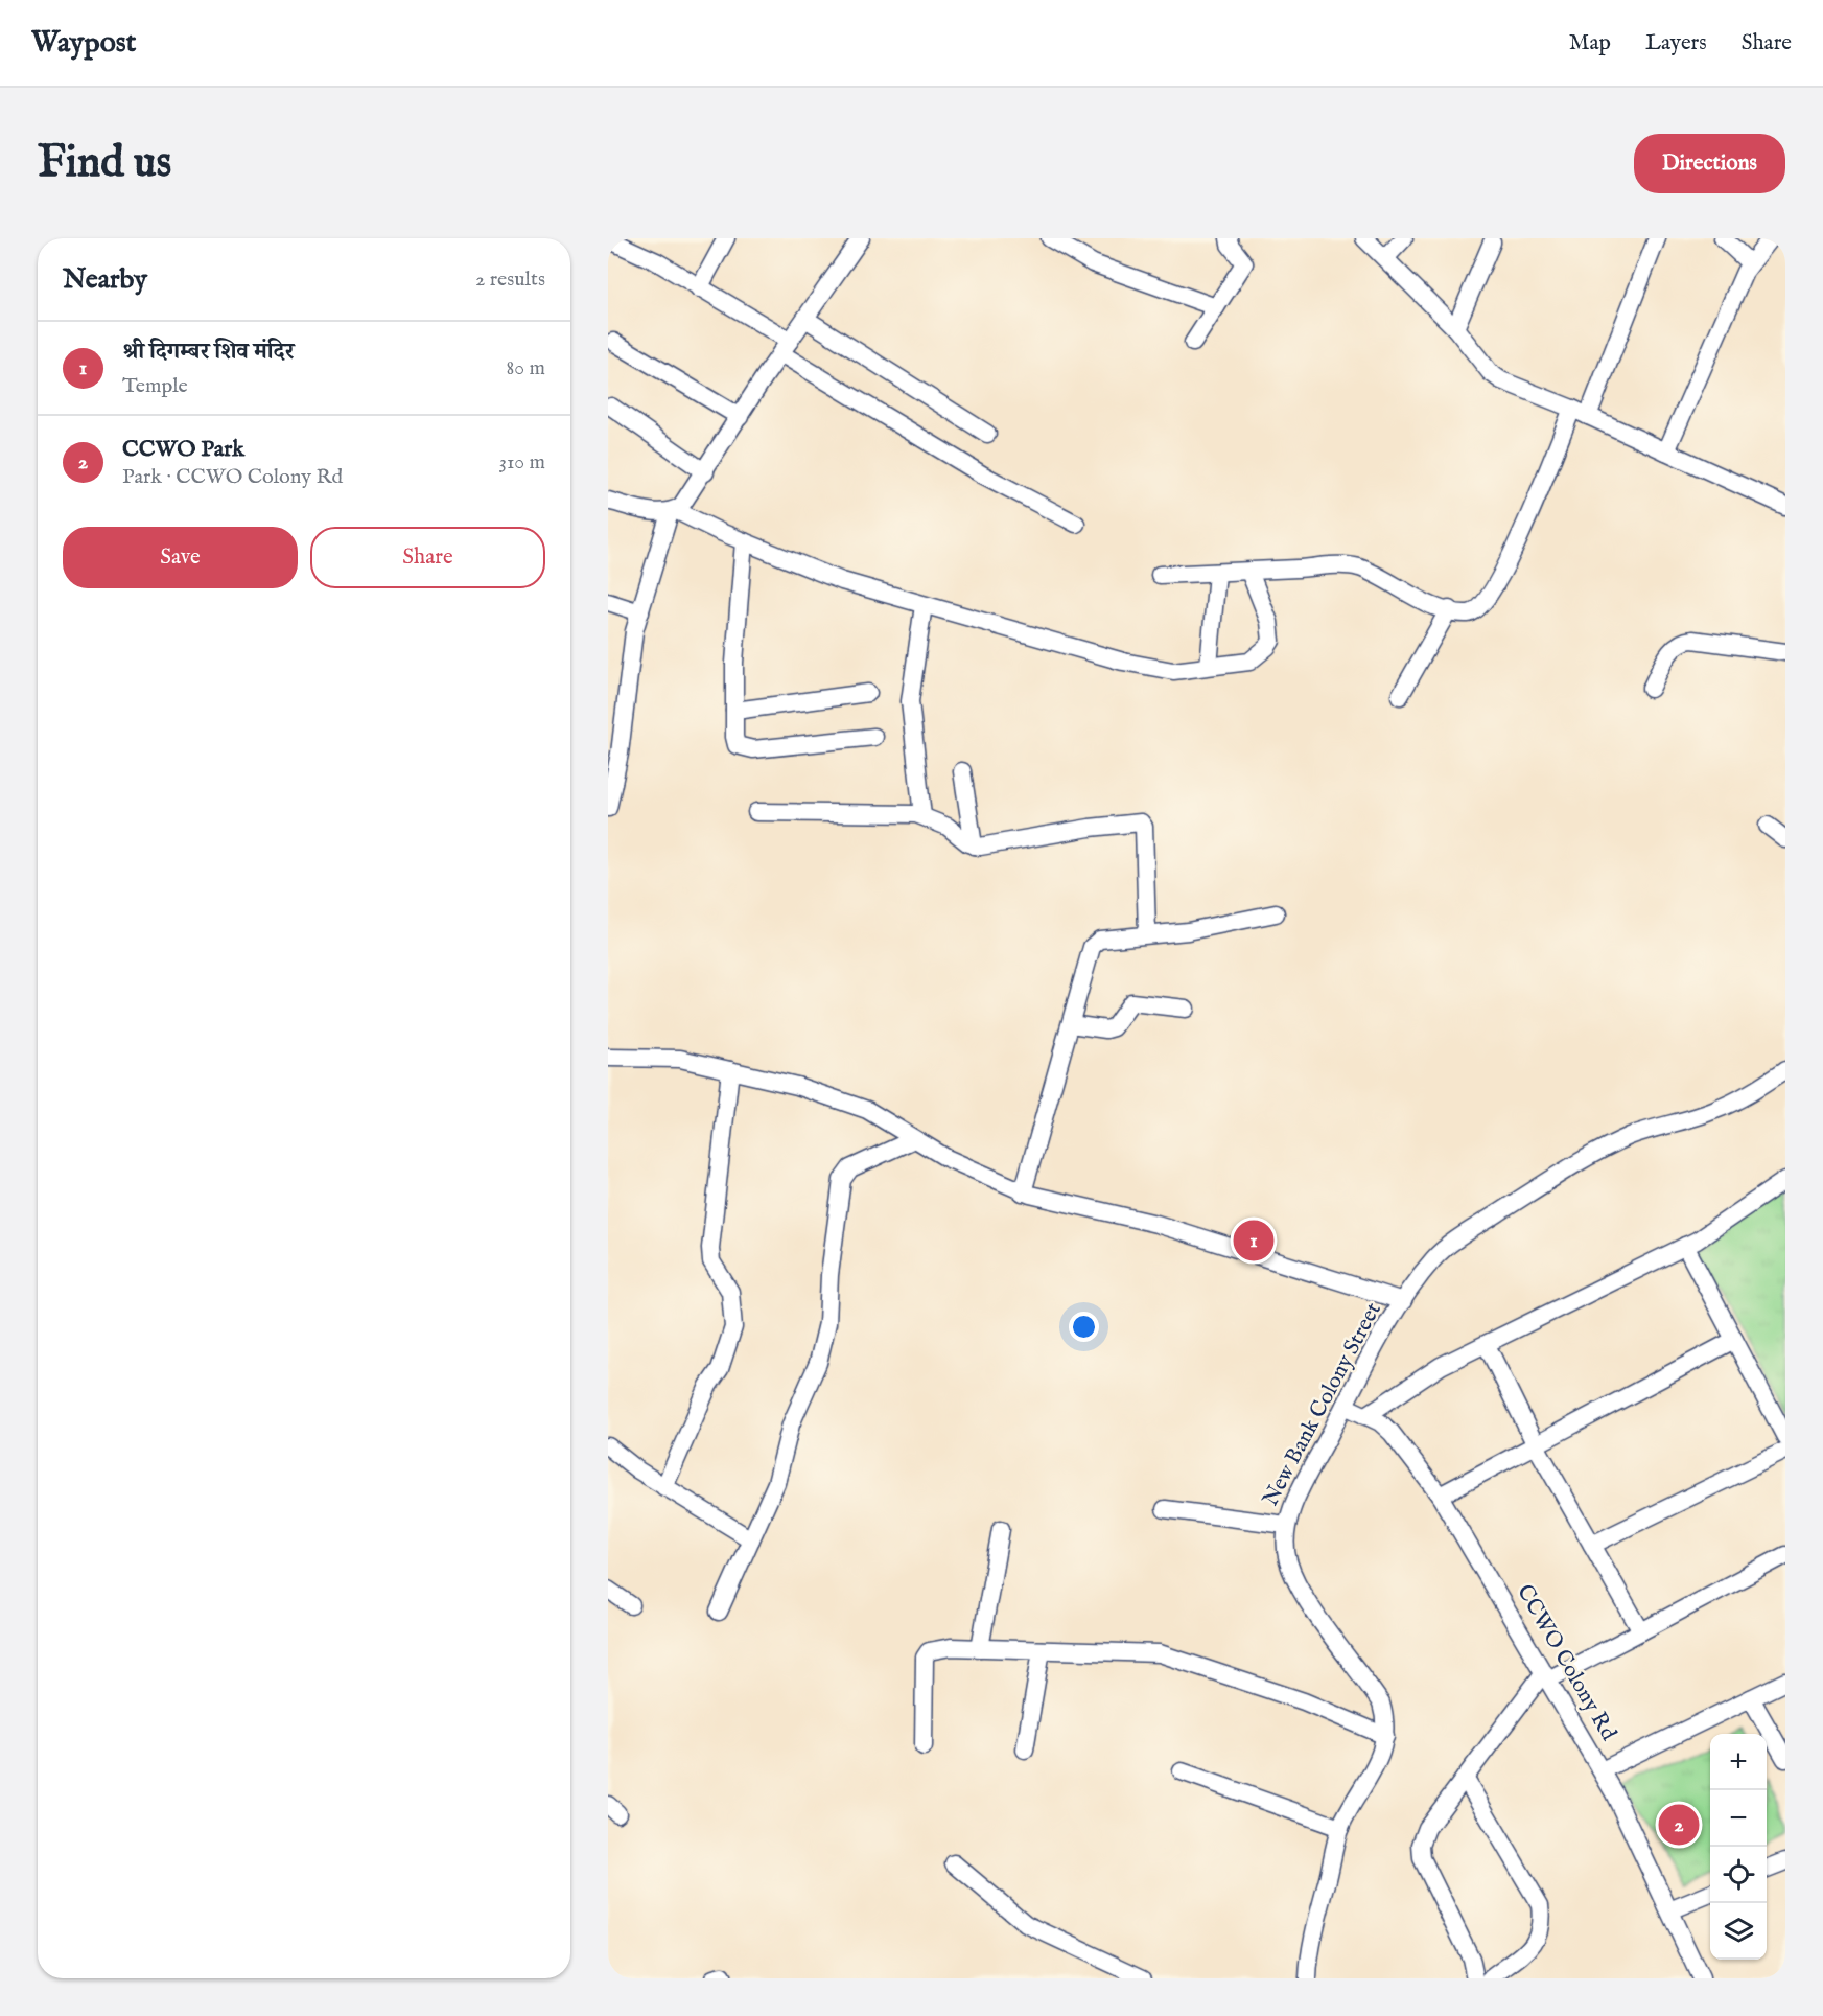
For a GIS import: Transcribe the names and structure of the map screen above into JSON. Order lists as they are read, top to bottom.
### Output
{
  "streets": {
    "street": ["New Bank Colony Street", "CCWO Colony Rd"]
  },
  "crossings": [
    ["New Bank Colony Street", "CCWO Colony Rd"]
  ],
  "page": {
    "header": "Waypost",
    "nav": ["Map", "Layers", "Share"],
    "buttons": [
      "Directions",
      ["Save", "Share"]
    ],
    "title": "Find us",
    "heading": ["Nearby", "2 results"],
    "list": [
      {
        "mark": "1",
        "name": "श्री दिगम्बर शिव मंदिर",
        "note": "Temple",
        "value": "80 m"
      },
      {
        "mark": "2",
        "name": "CCWO Park",
        "note": "Park · CCWO Colony Rd",
        "value": "310 m"
      }
    ],
    "pins": ["1", "2"],
    "map_buttons": ["+", "−"]
  }
}
